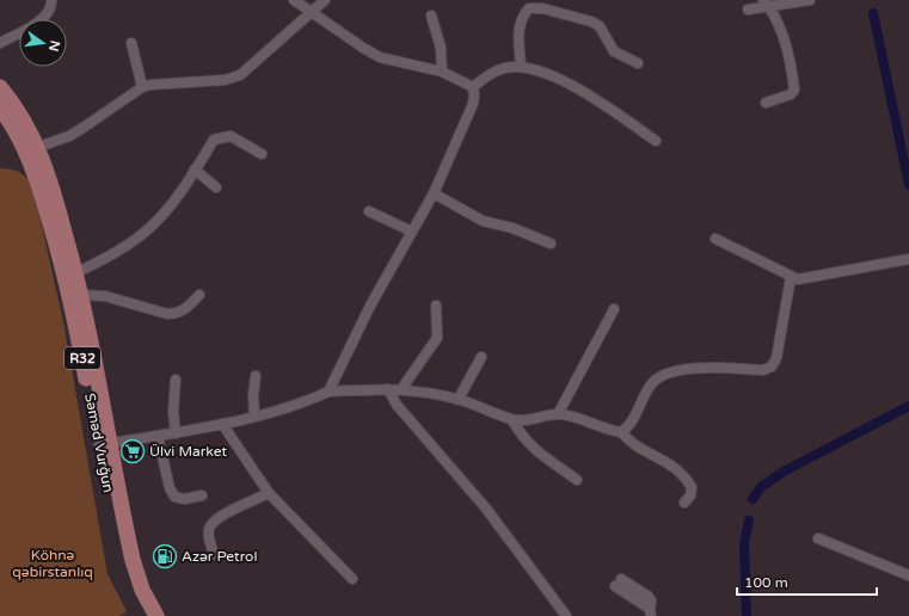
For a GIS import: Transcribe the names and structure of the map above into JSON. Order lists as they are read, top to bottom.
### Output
{
  "streets": {
    "main road": ["R32", "Səməd Vurğun"]
  },
  "parks": ["Köhnə qəbirstanlıq"],
  "places": {
    "supermarket": ["Ülvi Market"],
    "fuel station": ["Azər Petrol"]
  },
  "scale_bar": "100 m",
  "north": "right"
}
